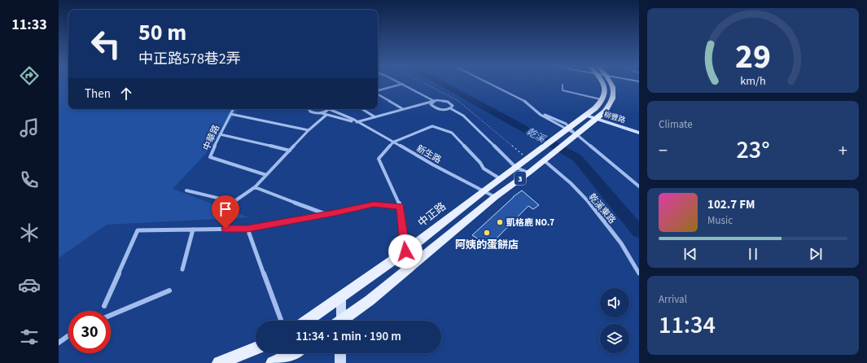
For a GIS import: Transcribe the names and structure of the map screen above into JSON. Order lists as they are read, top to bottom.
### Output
{
  "streets": {
    "main road": ["3", "中正路"],
    "street": [
      "柳豐路",
      "中華路",
      "新生路",
      "乾溪東路"
    ]
  },
  "crossings": [
    ["柳豐路", "3"],
    ["新生路", "3"],
    ["新生路", "中正路"],
    ["3", "乾溪東路"],
    ["3", "中正路"]
  ],
  "water": ["乾溪"],
  "places": ["凱格鹿 NO.7", "阿姨的蛋餅店"],
  "page": {
    "tabs": "11:33",
    "turn": ["50 m", "中正路578巷2弄"],
    "then": "Then",
    "tile": [
      "Climate",
      ["Arrival", "11:34"]
    ],
    "heat": ["−", "23°", "+"],
    "song": ["102.7 FM", "Music"],
    "limit": "30",
    "trip": "11:34 · 1 min · 190 m",
    "gauge": ["29", "km/h"]
  }
}
